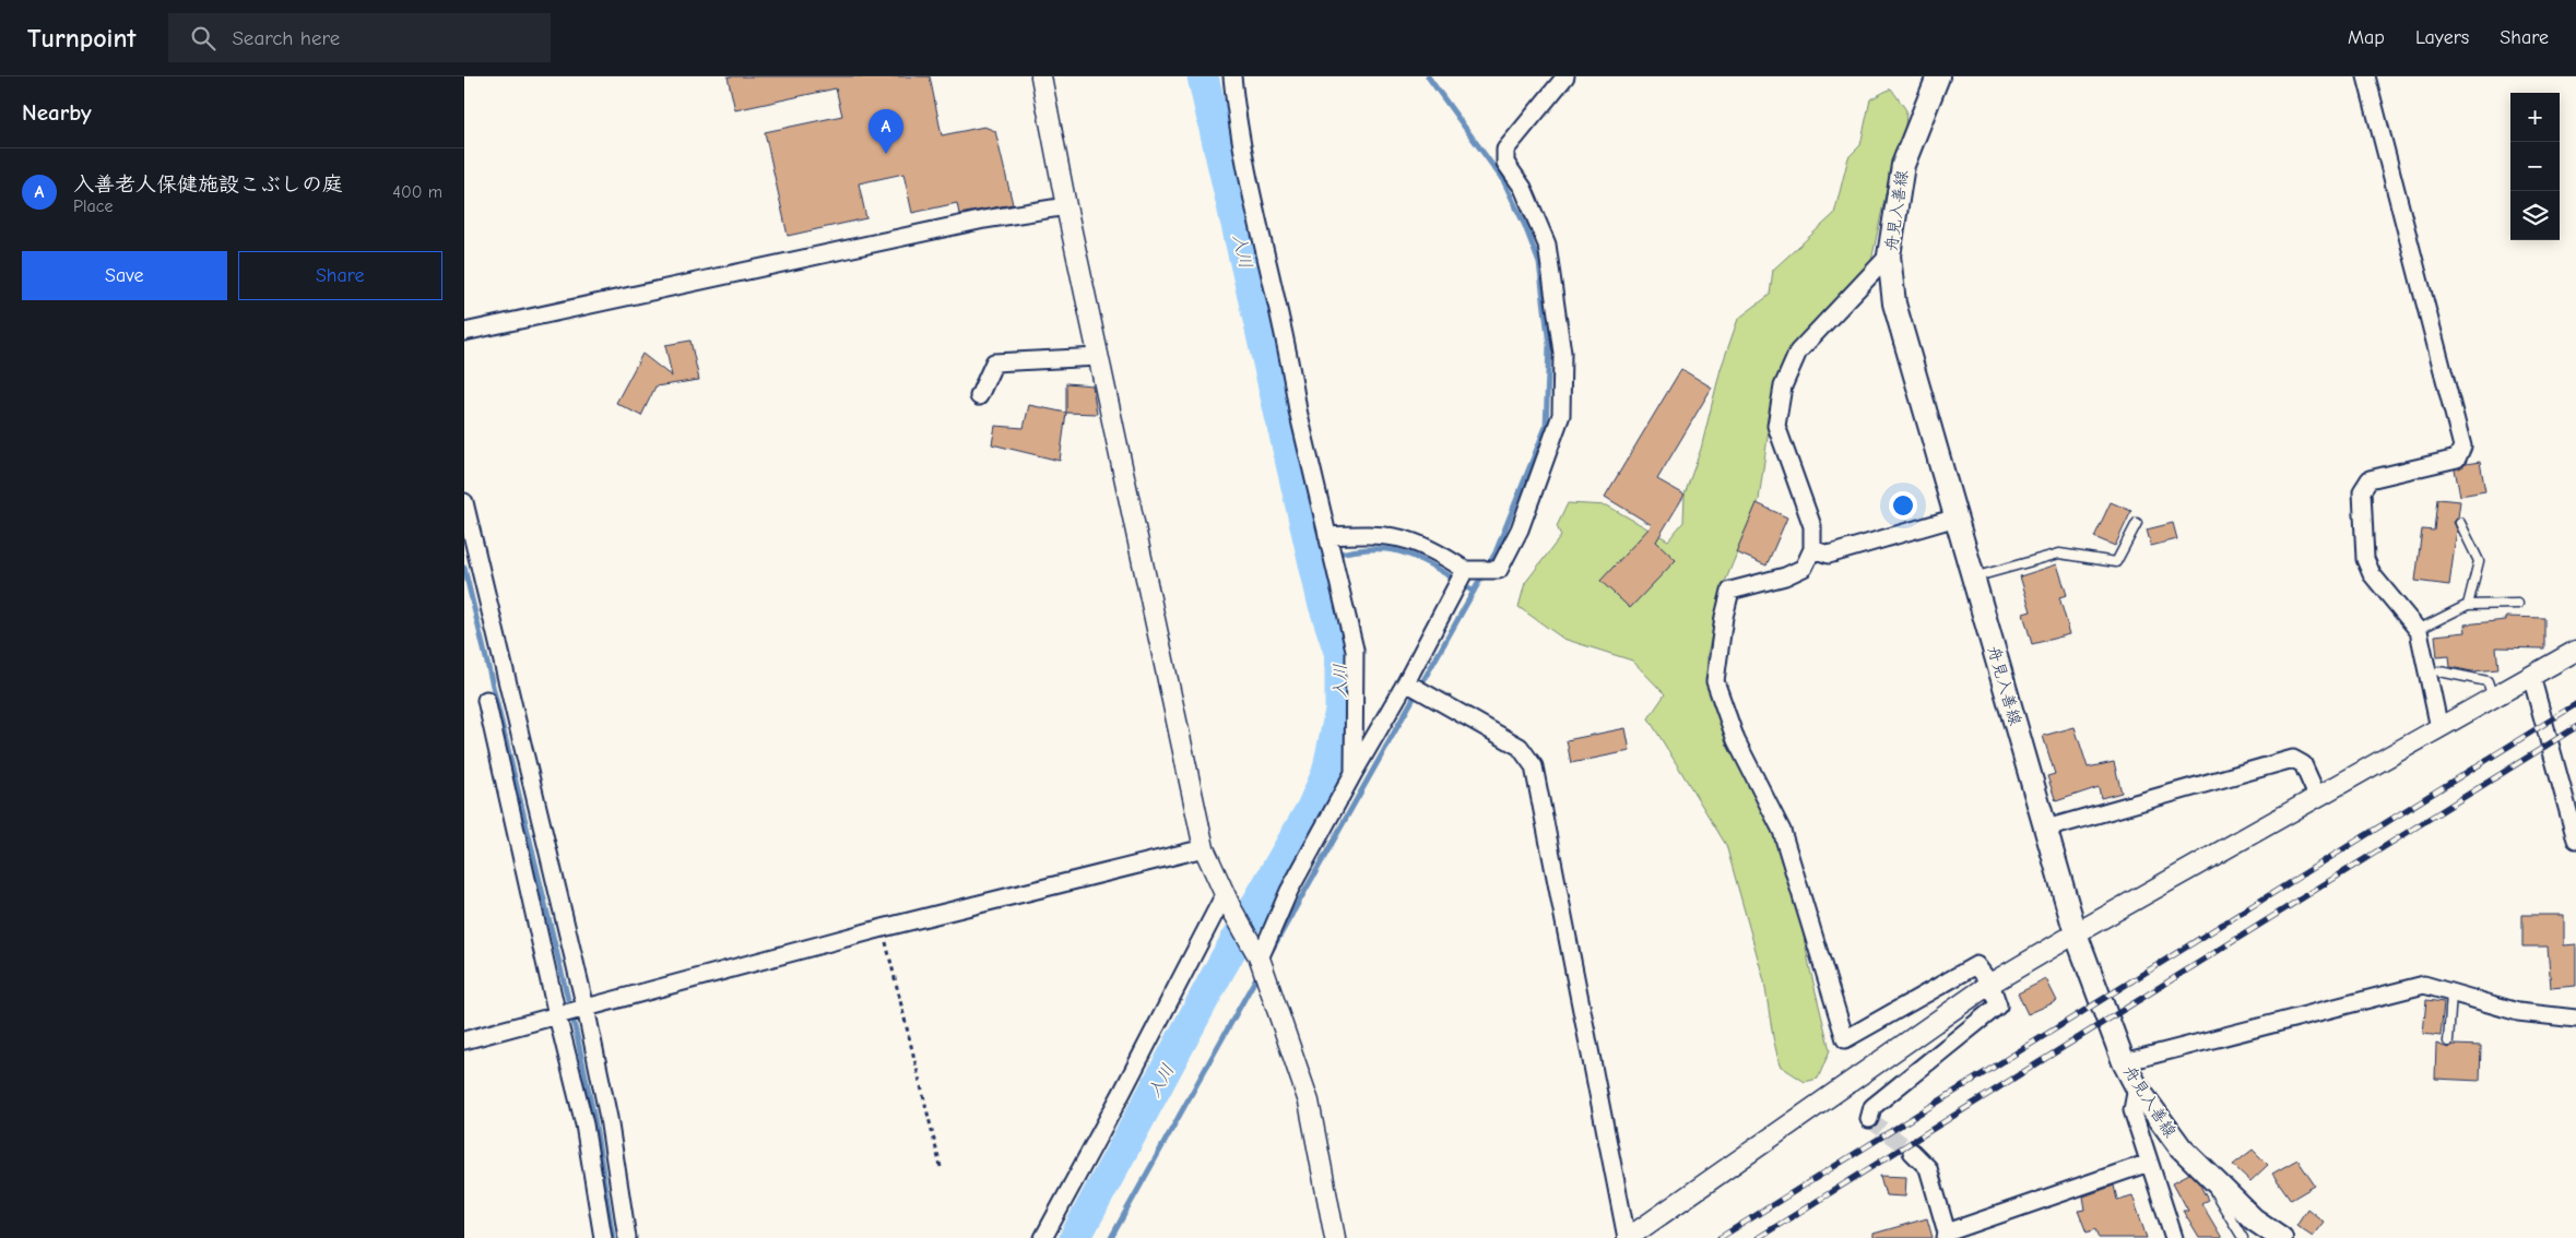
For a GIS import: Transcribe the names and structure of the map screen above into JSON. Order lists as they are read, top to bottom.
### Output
{
  "streets": {
    "main road": ["舟見入善線"]
  },
  "water": ["入川"],
  "page": {
    "header": "Turnpoint",
    "search": "Search here",
    "nav": ["Map", "Layers", "Share"],
    "heading": "Nearby",
    "map_buttons": ["+", "−"],
    "pins": "A",
    "list": [
      {
        "mark": "A",
        "name": "入善老人保健施設こぶしの庭",
        "note": "Place",
        "value": "400 m"
      }
    ],
    "buttons": ["Save", "Share"]
  }
}
